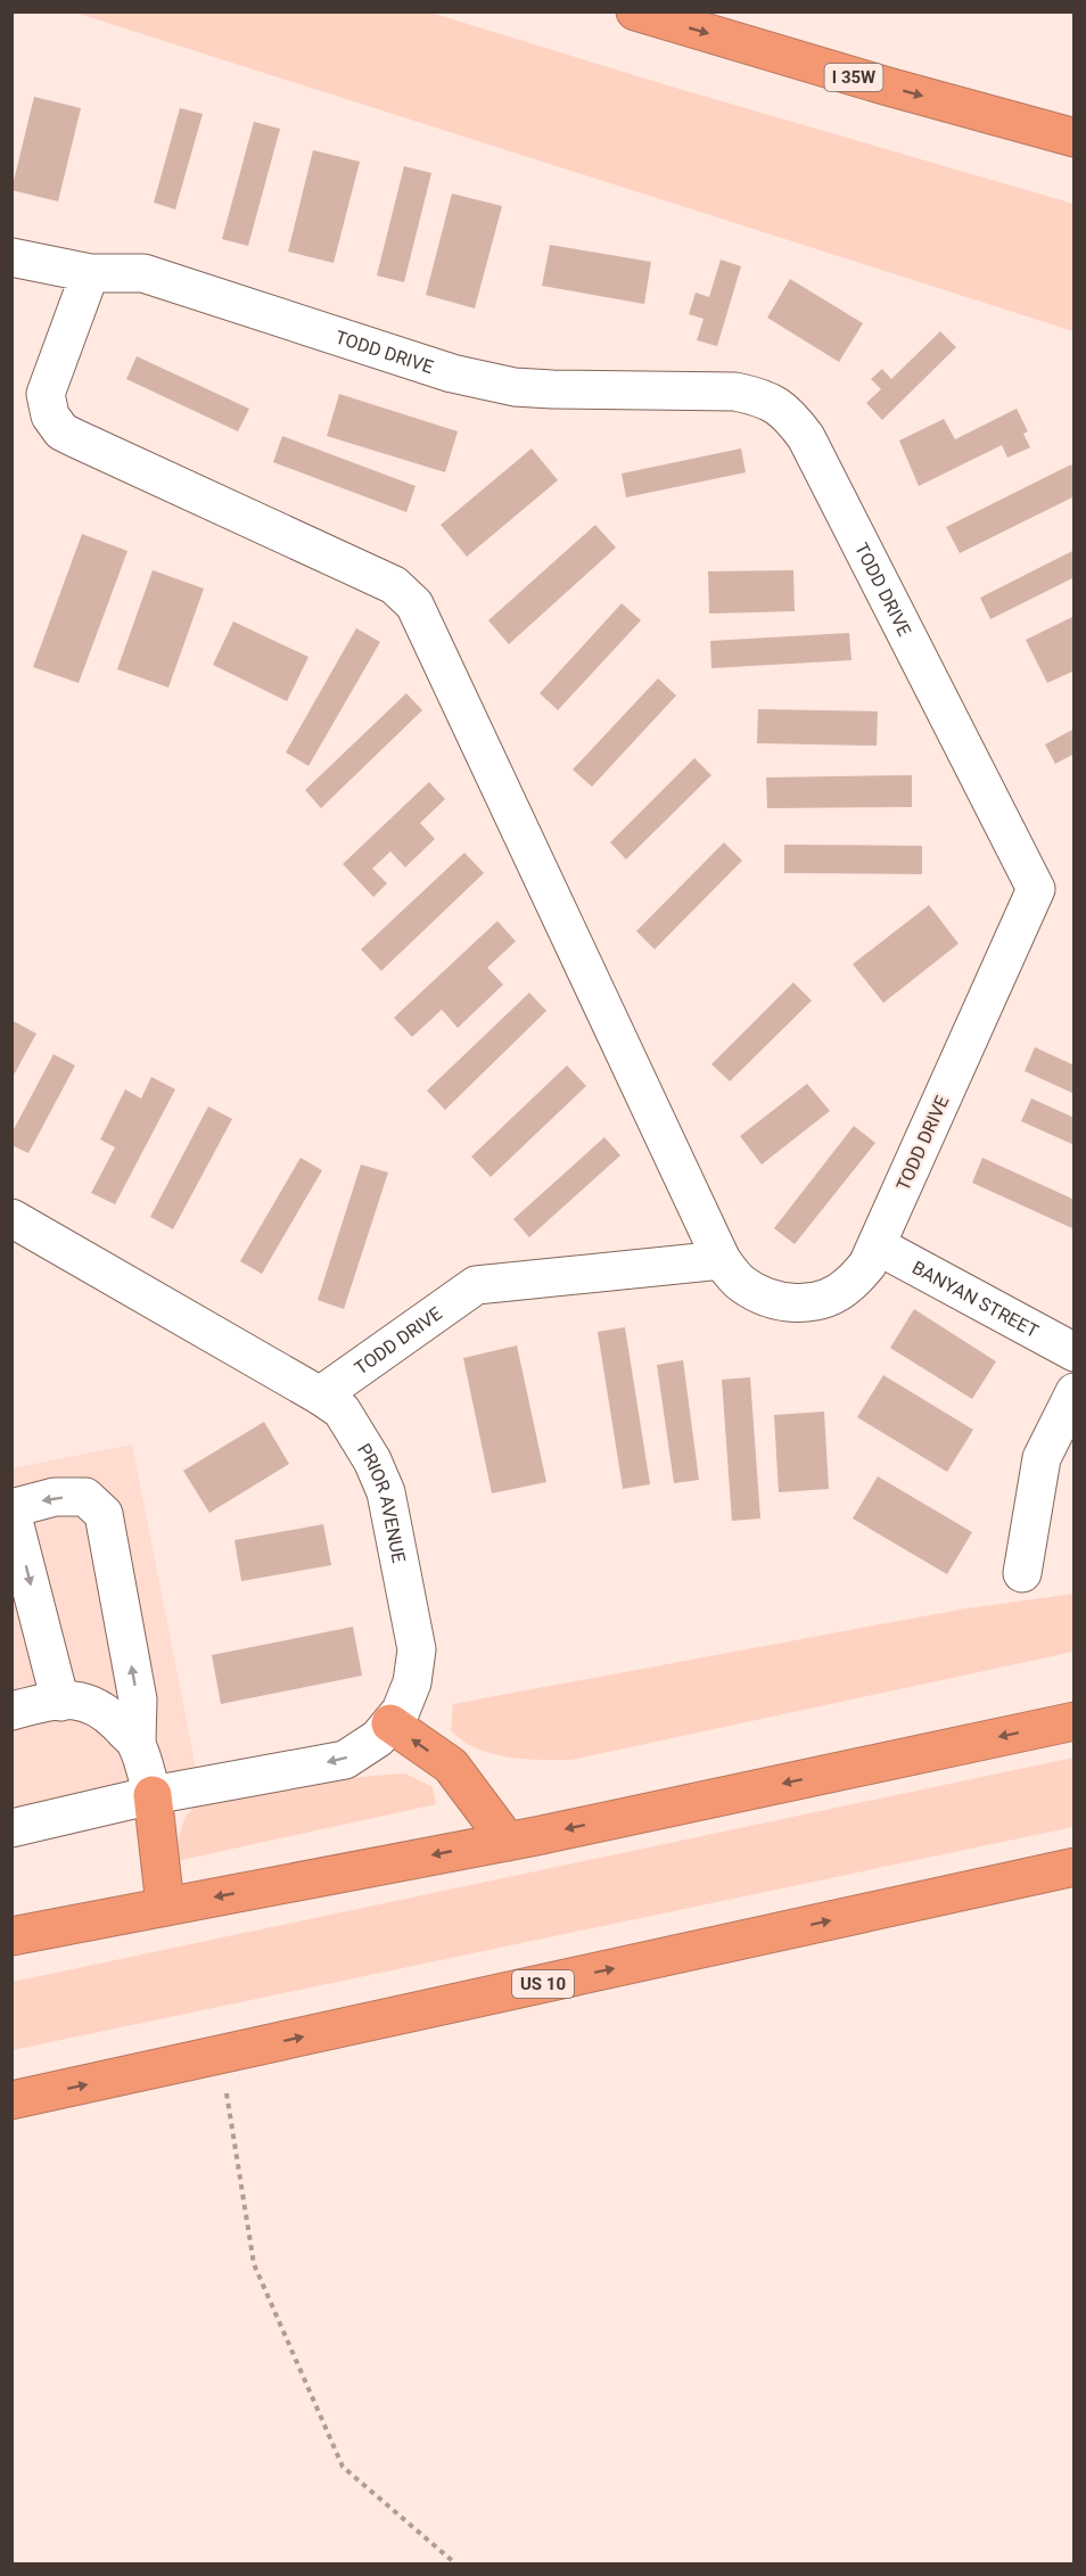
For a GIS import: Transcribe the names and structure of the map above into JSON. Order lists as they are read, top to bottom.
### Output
{
  "streets": {
    "highway": ["I 35W", "US 10"],
    "street": ["TODD DRIVE", "BANYAN STREET", "PRIOR AVENUE"]
  },
  "crossings": [
    ["TODD DRIVE", "BANYAN STREET"],
    ["TODD DRIVE", "PRIOR AVENUE"]
  ]
}
